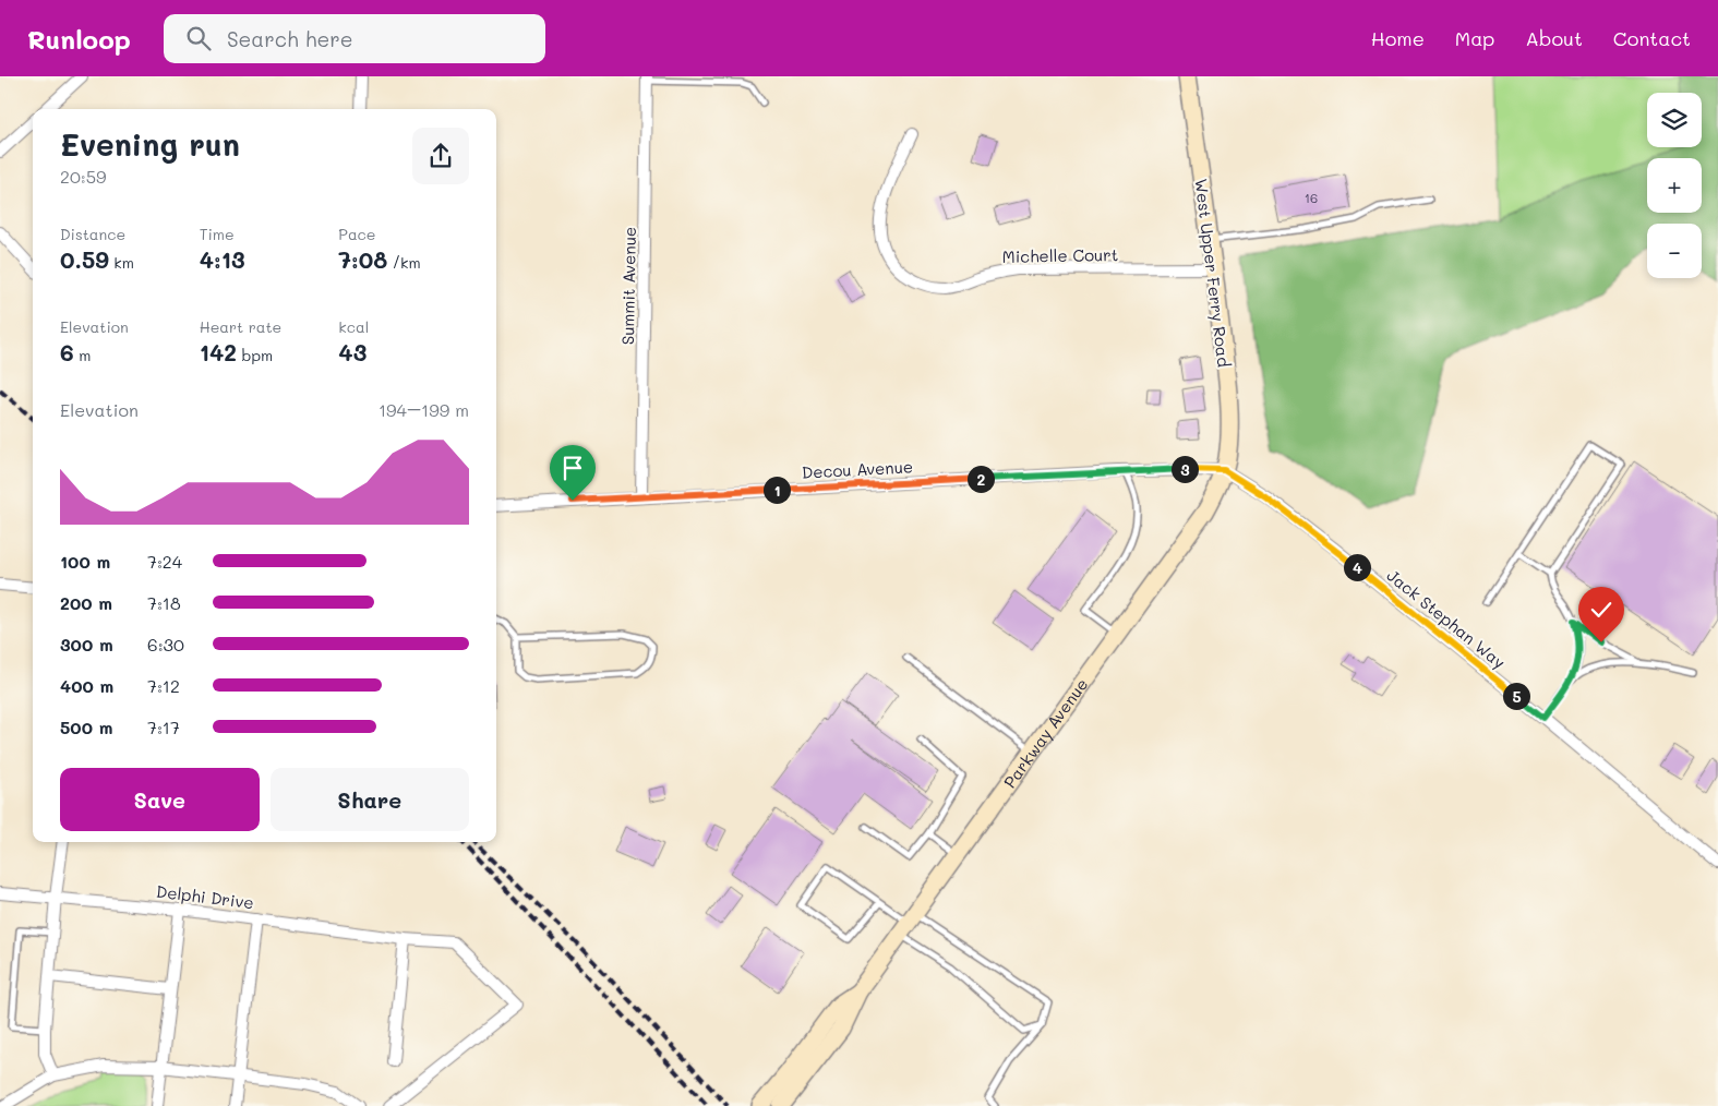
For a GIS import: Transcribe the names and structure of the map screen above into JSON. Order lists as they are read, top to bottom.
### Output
{
  "streets": {
    "main road": ["West Upper Ferry Road", "Parkway Avenue"],
    "street": [
      "Michelle Court",
      "Summit Avenue",
      "Decou Avenue",
      "Jack Stephan Way",
      "Delphi Drive"
    ]
  },
  "crossings": [
    ["Michelle Court", "West Upper Ferry Road"],
    ["West Upper Ferry Road", "Decou Avenue"],
    ["West Upper Ferry Road", "Jack Stephan Way"],
    ["West Upper Ferry Road", "Parkway Avenue"],
    ["Summit Avenue", "Decou Avenue"],
    ["Decou Avenue", "Jack Stephan Way"],
    ["Decou Avenue", "Parkway Avenue"],
    ["Jack Stephan Way", "Parkway Avenue"]
  ],
  "house_numbers": ["16"],
  "page": {
    "header": "Runloop",
    "search": "Search here",
    "nav": [
      "Home",
      "Map",
      "About",
      "Contact"
    ],
    "map_buttons": ["+", "−"],
    "heading": ["Evening run", "20:59"],
    "stats": [
      ["Distance", "0.59 km"],
      ["Time", "4:13"],
      ["Pace", "7:08 /km"],
      ["Elevation", "6 m"],
      ["Heart rate", "142 bpm"],
      ["kcal", "43"]
    ],
    "chart": ["Elevation", "194–199 m"],
    "pins": [
      "3",
      "2",
      "1",
      "4",
      "5"
    ],
    "list": [
      {
        "name": "100 m",
        "note": "7:24"
      },
      {
        "name": "200 m",
        "note": "7:18"
      },
      {
        "name": "300 m",
        "note": "6:30"
      },
      {
        "name": "400 m",
        "note": "7:12"
      },
      {
        "name": "500 m",
        "note": "7:17"
      }
    ],
    "buttons": ["Save", "Share"]
  }
}
